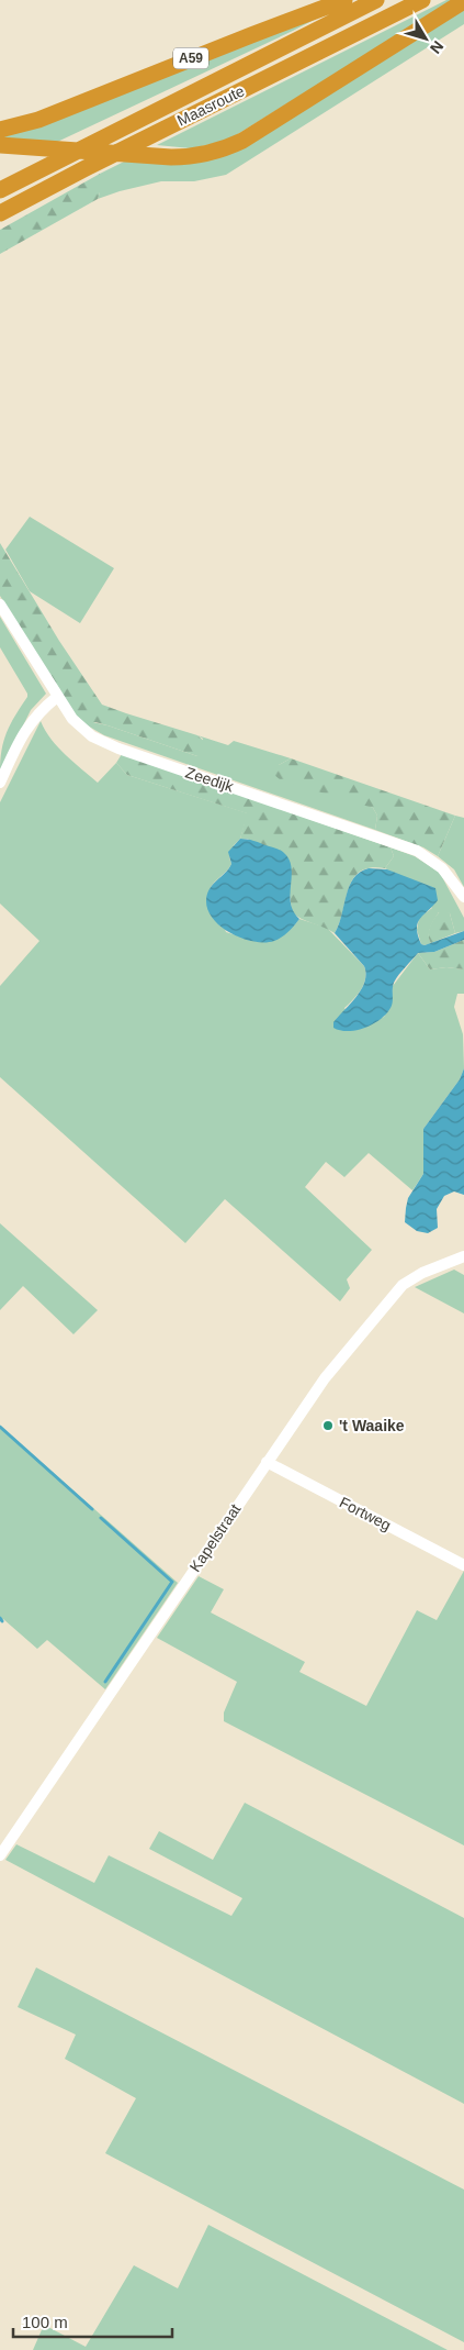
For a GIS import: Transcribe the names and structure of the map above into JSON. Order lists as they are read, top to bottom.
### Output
{
  "streets": {
    "highway": ["A59", "Maasroute"],
    "street": ["Zeedijk", "Fortweg", "Kapelstraat"]
  },
  "crossings": [
    ["Fortweg", "Kapelstraat"]
  ],
  "places": ["'t Waaike"],
  "scale_bar": "100 m",
  "north": "bottom right"
}
